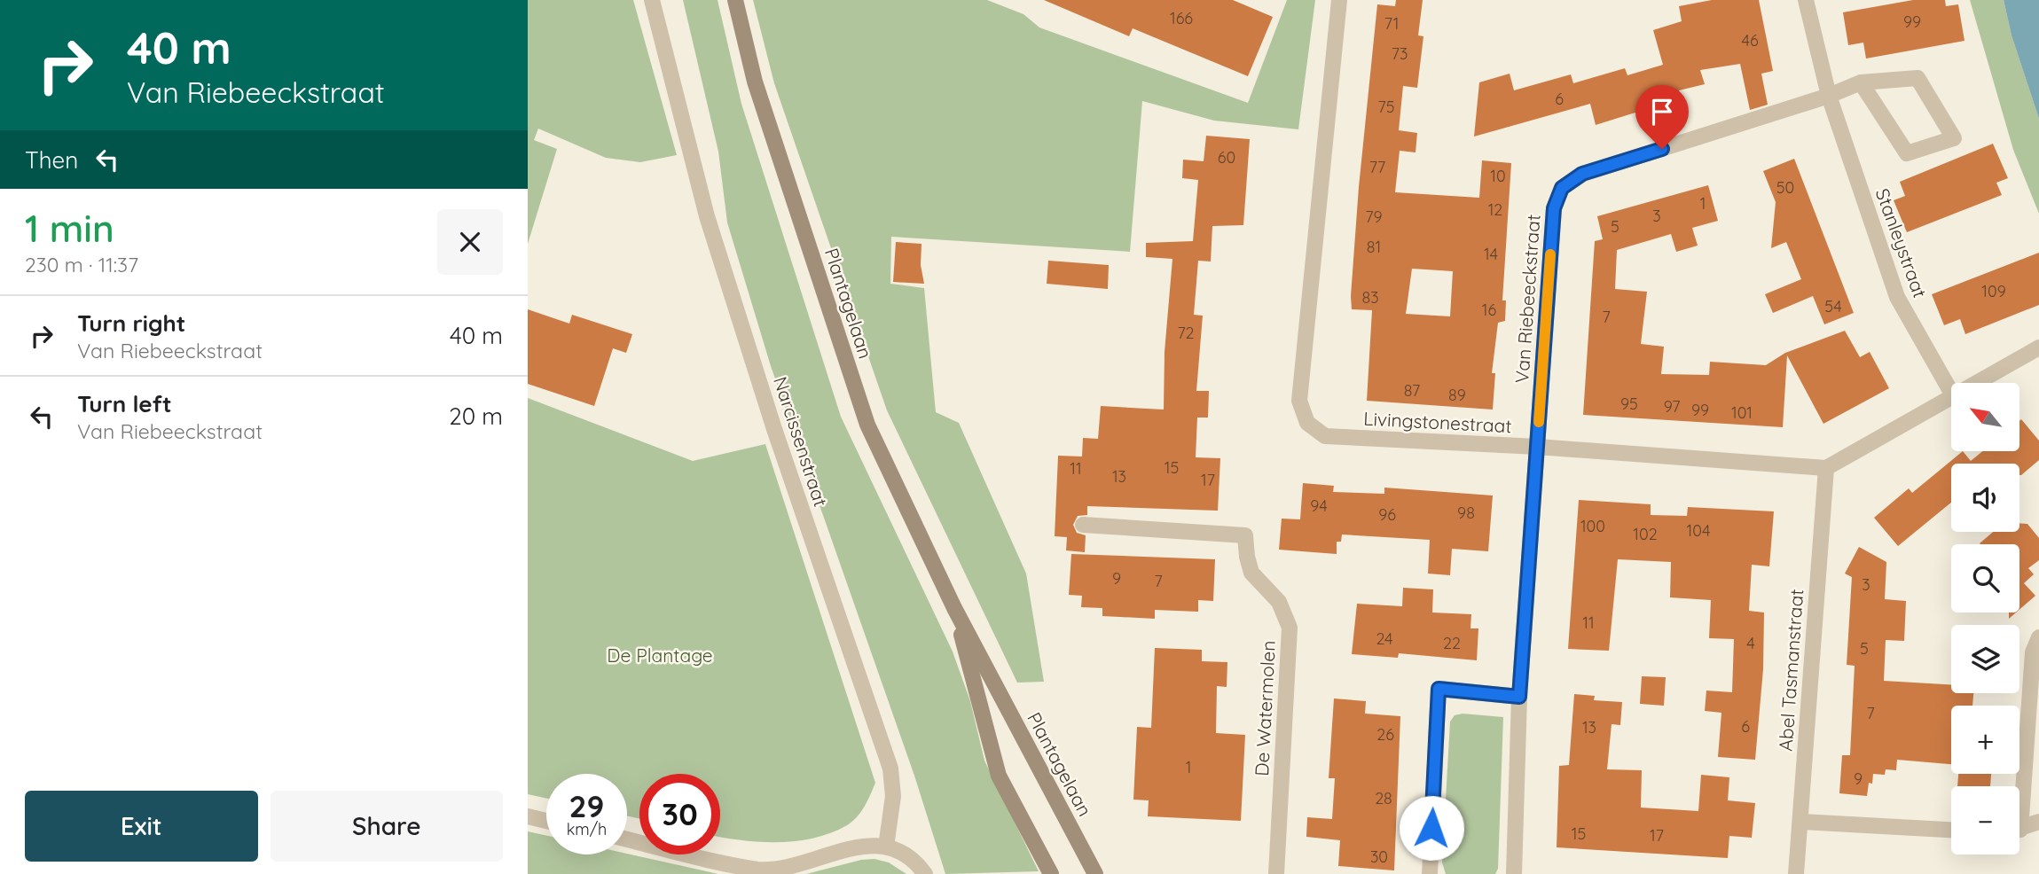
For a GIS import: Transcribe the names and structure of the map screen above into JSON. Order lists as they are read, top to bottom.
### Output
{
  "streets": {
    "main road": ["Plantagelaan"],
    "street": [
      "Stanleystraat",
      "Van Riebeeckstraat",
      "Livingstonestraat",
      "Narcissenstraat",
      "Abel Tasmanstraat",
      "De Watermolen"
    ]
  },
  "crossings": [
    ["Stanleystraat", "Van Riebeeckstraat"],
    ["Van Riebeeckstraat", "Livingstonestraat"],
    ["Livingstonestraat", "Abel Tasmanstraat"]
  ],
  "parks": ["De Plantage"],
  "house_numbers": [
    "166",
    "99",
    "71",
    "46",
    "73",
    "6",
    "75",
    "60",
    "77",
    "10",
    "50",
    "1",
    "12",
    "3",
    "79",
    "5",
    "81",
    "14",
    "109",
    "83",
    "54",
    "16",
    "7",
    "72",
    "87",
    "89",
    "95",
    "97",
    "99",
    "101",
    "15",
    "11",
    "13",
    "17",
    "94",
    "98",
    "96",
    "100",
    "104",
    "102",
    "9",
    "7",
    "3",
    "11",
    "24",
    "22",
    "4",
    "5",
    "7",
    "6",
    "13",
    "26",
    "1",
    "9",
    "28",
    "15",
    "17",
    "30"
  ],
  "north": "top left",
  "page": {
    "turn": ["40 m", "Van Riebeeckstraat"],
    "then": "Then",
    "heading": ["1 min", "230 m · 11:37"],
    "list": [
      {
        "name": "Turn right",
        "note": "Van Riebeeckstraat",
        "value": "40 m"
      },
      {
        "name": "Turn left",
        "note": "Van Riebeeckstraat",
        "value": "20 m"
      }
    ],
    "map_buttons": ["+", "−"],
    "speed": "29 km/h",
    "limit": "30",
    "buttons": ["Exit", "Share"]
  }
}
